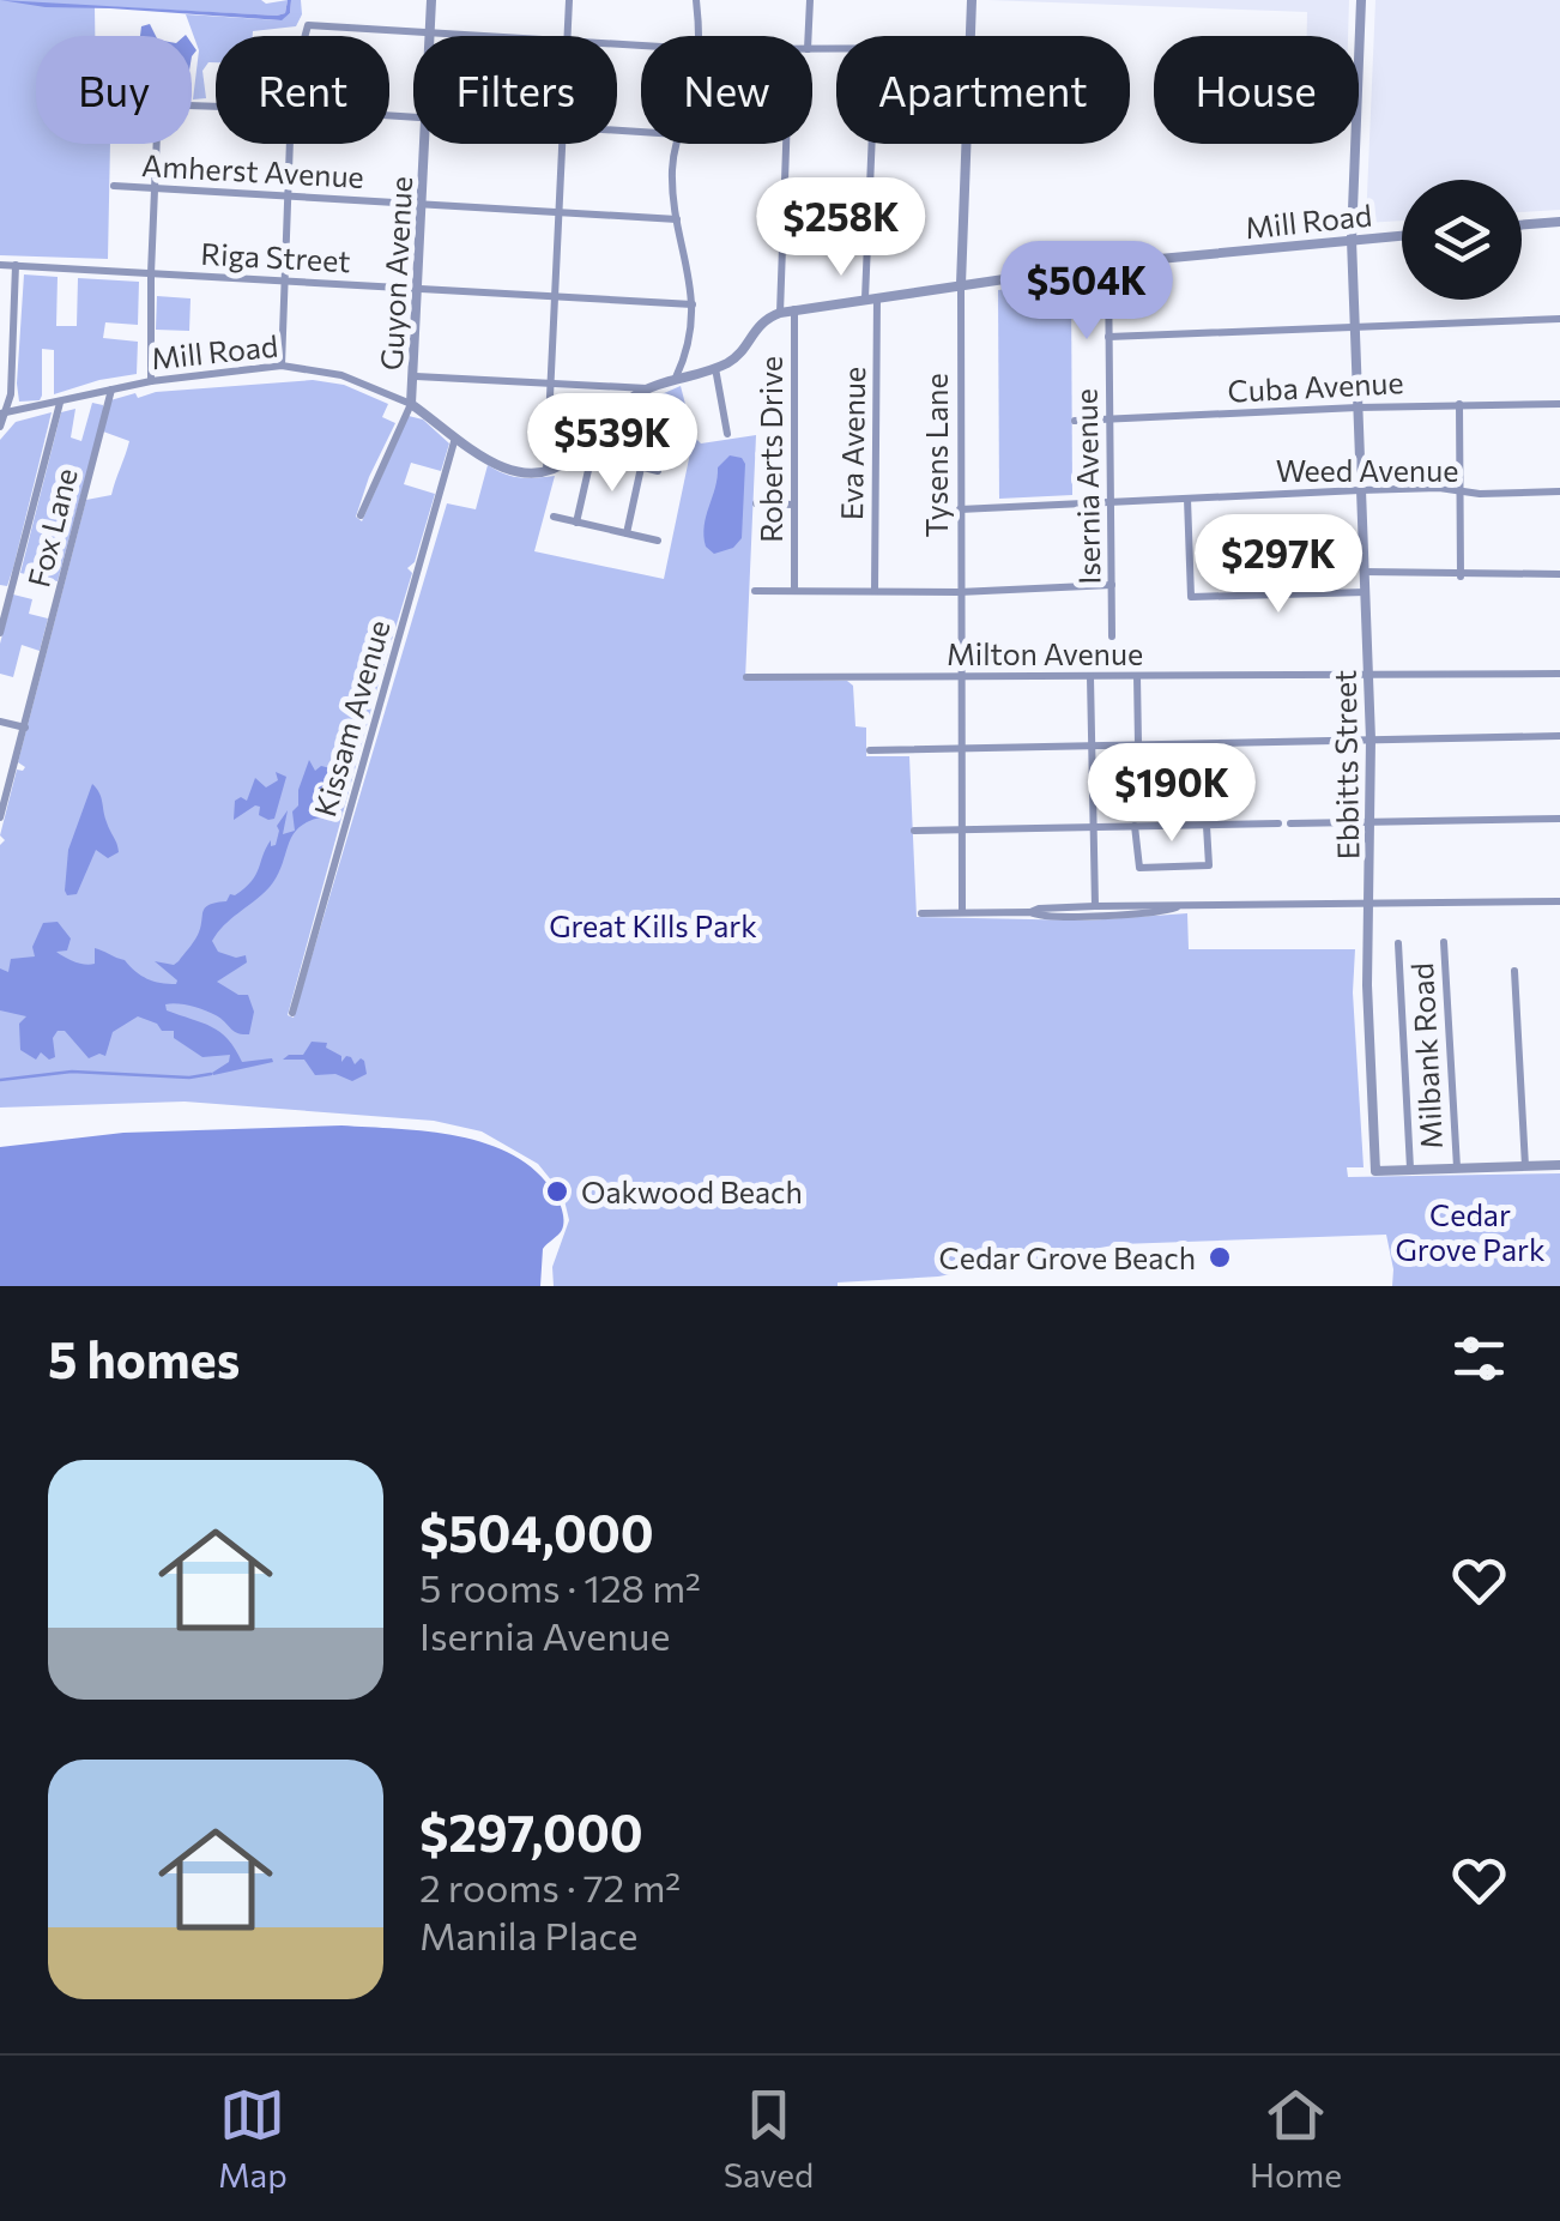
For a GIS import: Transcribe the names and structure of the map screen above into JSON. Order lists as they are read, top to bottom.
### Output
{
  "streets": {
    "street": [
      "Amherst Avenue",
      "Mill Road",
      "Riga Street",
      "Guyon Avenue",
      "Cuba Avenue",
      "Eva Avenue",
      "Roberts Drive",
      "Tysens Lane",
      "Weed Avenue",
      "Isernia Avenue",
      "Fox Lane",
      "Milton Avenue",
      "Kissam Avenue",
      "Ebbitts Street",
      "Milbank Road"
    ]
  },
  "crossings": [
    ["Amherst Avenue", "Guyon Avenue"],
    ["Mill Road", "Guyon Avenue"],
    ["Mill Road", "Eva Avenue"],
    ["Mill Road", "Roberts Drive"],
    ["Mill Road", "Tysens Lane"],
    ["Mill Road", "Isernia Avenue"],
    ["Mill Road", "Fox Lane"],
    ["Mill Road", "Kissam Avenue"],
    ["Mill Road", "Ebbitts Street"],
    ["Riga Street", "Guyon Avenue"],
    ["Cuba Avenue", "Isernia Avenue"],
    ["Cuba Avenue", "Ebbitts Street"],
    ["Tysens Lane", "Weed Avenue"],
    ["Tysens Lane", "Milton Avenue"],
    ["Weed Avenue", "Isernia Avenue"],
    ["Weed Avenue", "Ebbitts Street"],
    ["Milton Avenue", "Ebbitts Street"]
  ],
  "parks": ["Great Kills Park", "Cedar Grove Park"],
  "places": ["Oakwood Beach", "Cedar Grove Beach"],
  "page": {
    "chip": [
      "Buy",
      "Rent",
      "Filters",
      "New",
      "Apartment",
      "House"
    ],
    "price": [
      "$258K",
      "$504K",
      "$539K",
      "$297K",
      "$190K"
    ],
    "heading": "5 homes",
    "list": [
      {
        "name": "$504,000",
        "note": "5 rooms · 128 m² · Isernia Avenue"
      },
      {
        "name": "$297,000",
        "note": "2 rooms · 72 m² · Manila Place"
      }
    ],
    "tabs": ["Map", "Saved", "Home"]
  }
}
